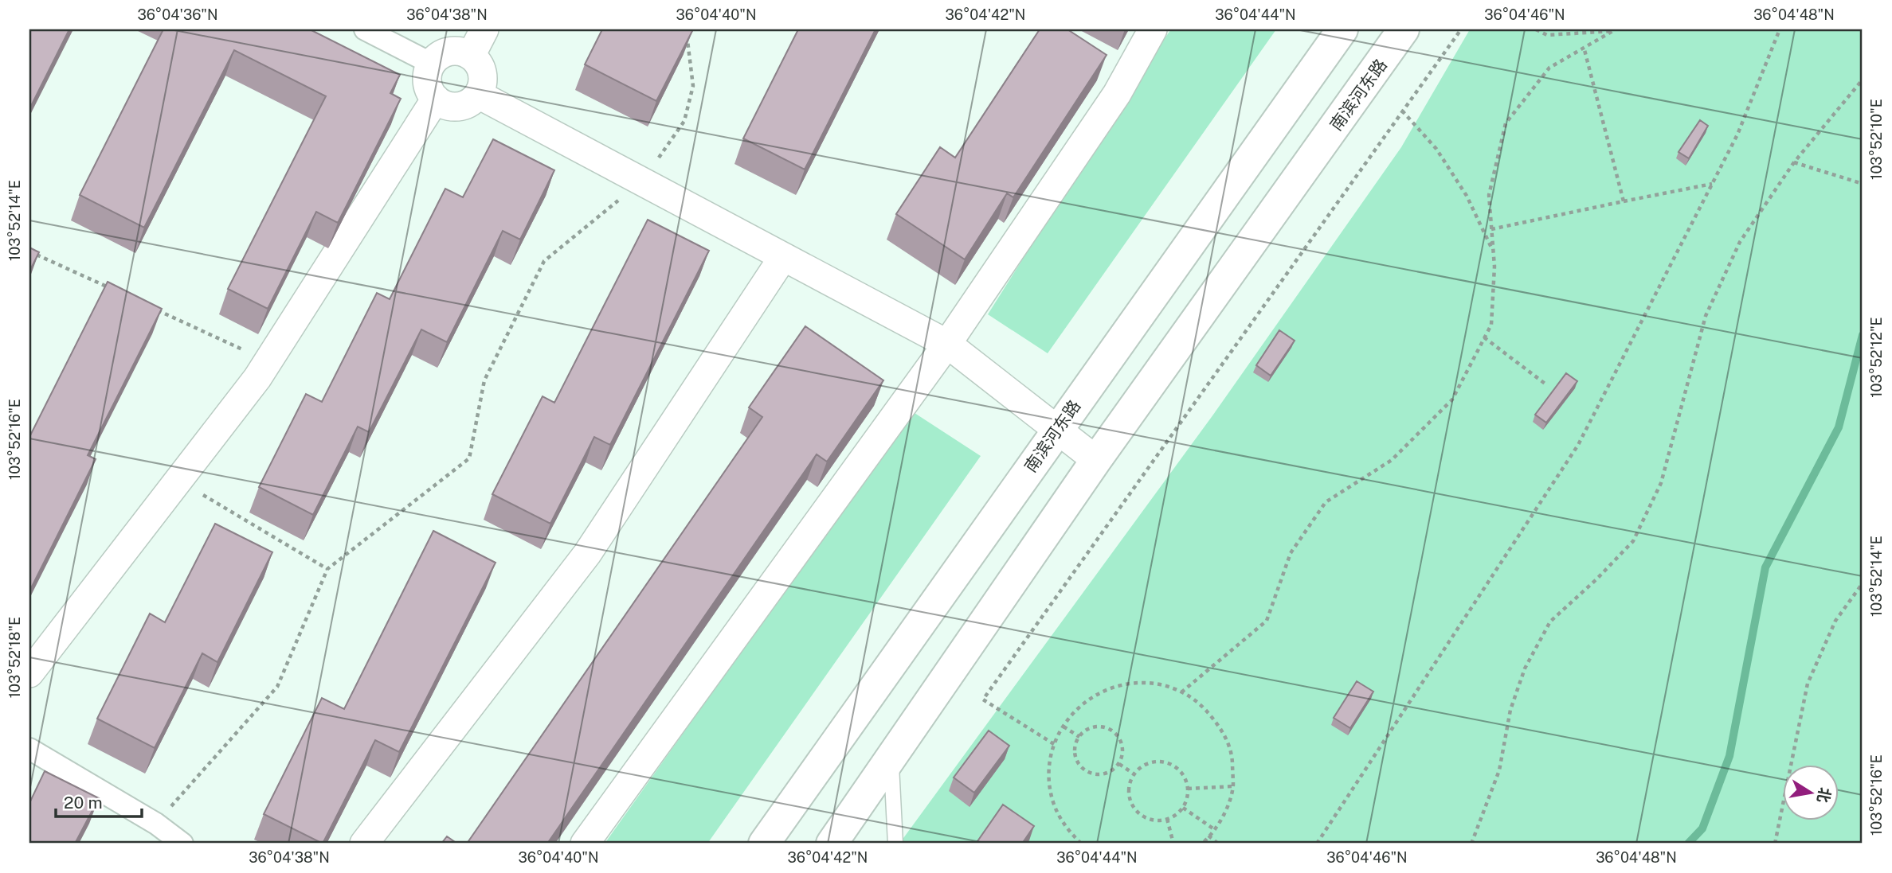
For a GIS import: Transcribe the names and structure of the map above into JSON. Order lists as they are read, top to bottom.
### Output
{
  "streets": {
    "main road": ["南滨河东路"]
  },
  "scale_bar": "20 m",
  "north": "right",
  "coordinates": [
    "36°04'36\"N",
    "36°04'38\"N",
    "36°04'40\"N",
    "36°04'42\"N",
    "36°04'44\"N",
    "36°04'46\"N",
    "36°04'48\"N",
    "103°52'10\"E",
    "103°52'14\"E",
    "103°52'12\"E",
    "103°52'16\"E",
    "103°52'18\"E"
  ]
}
